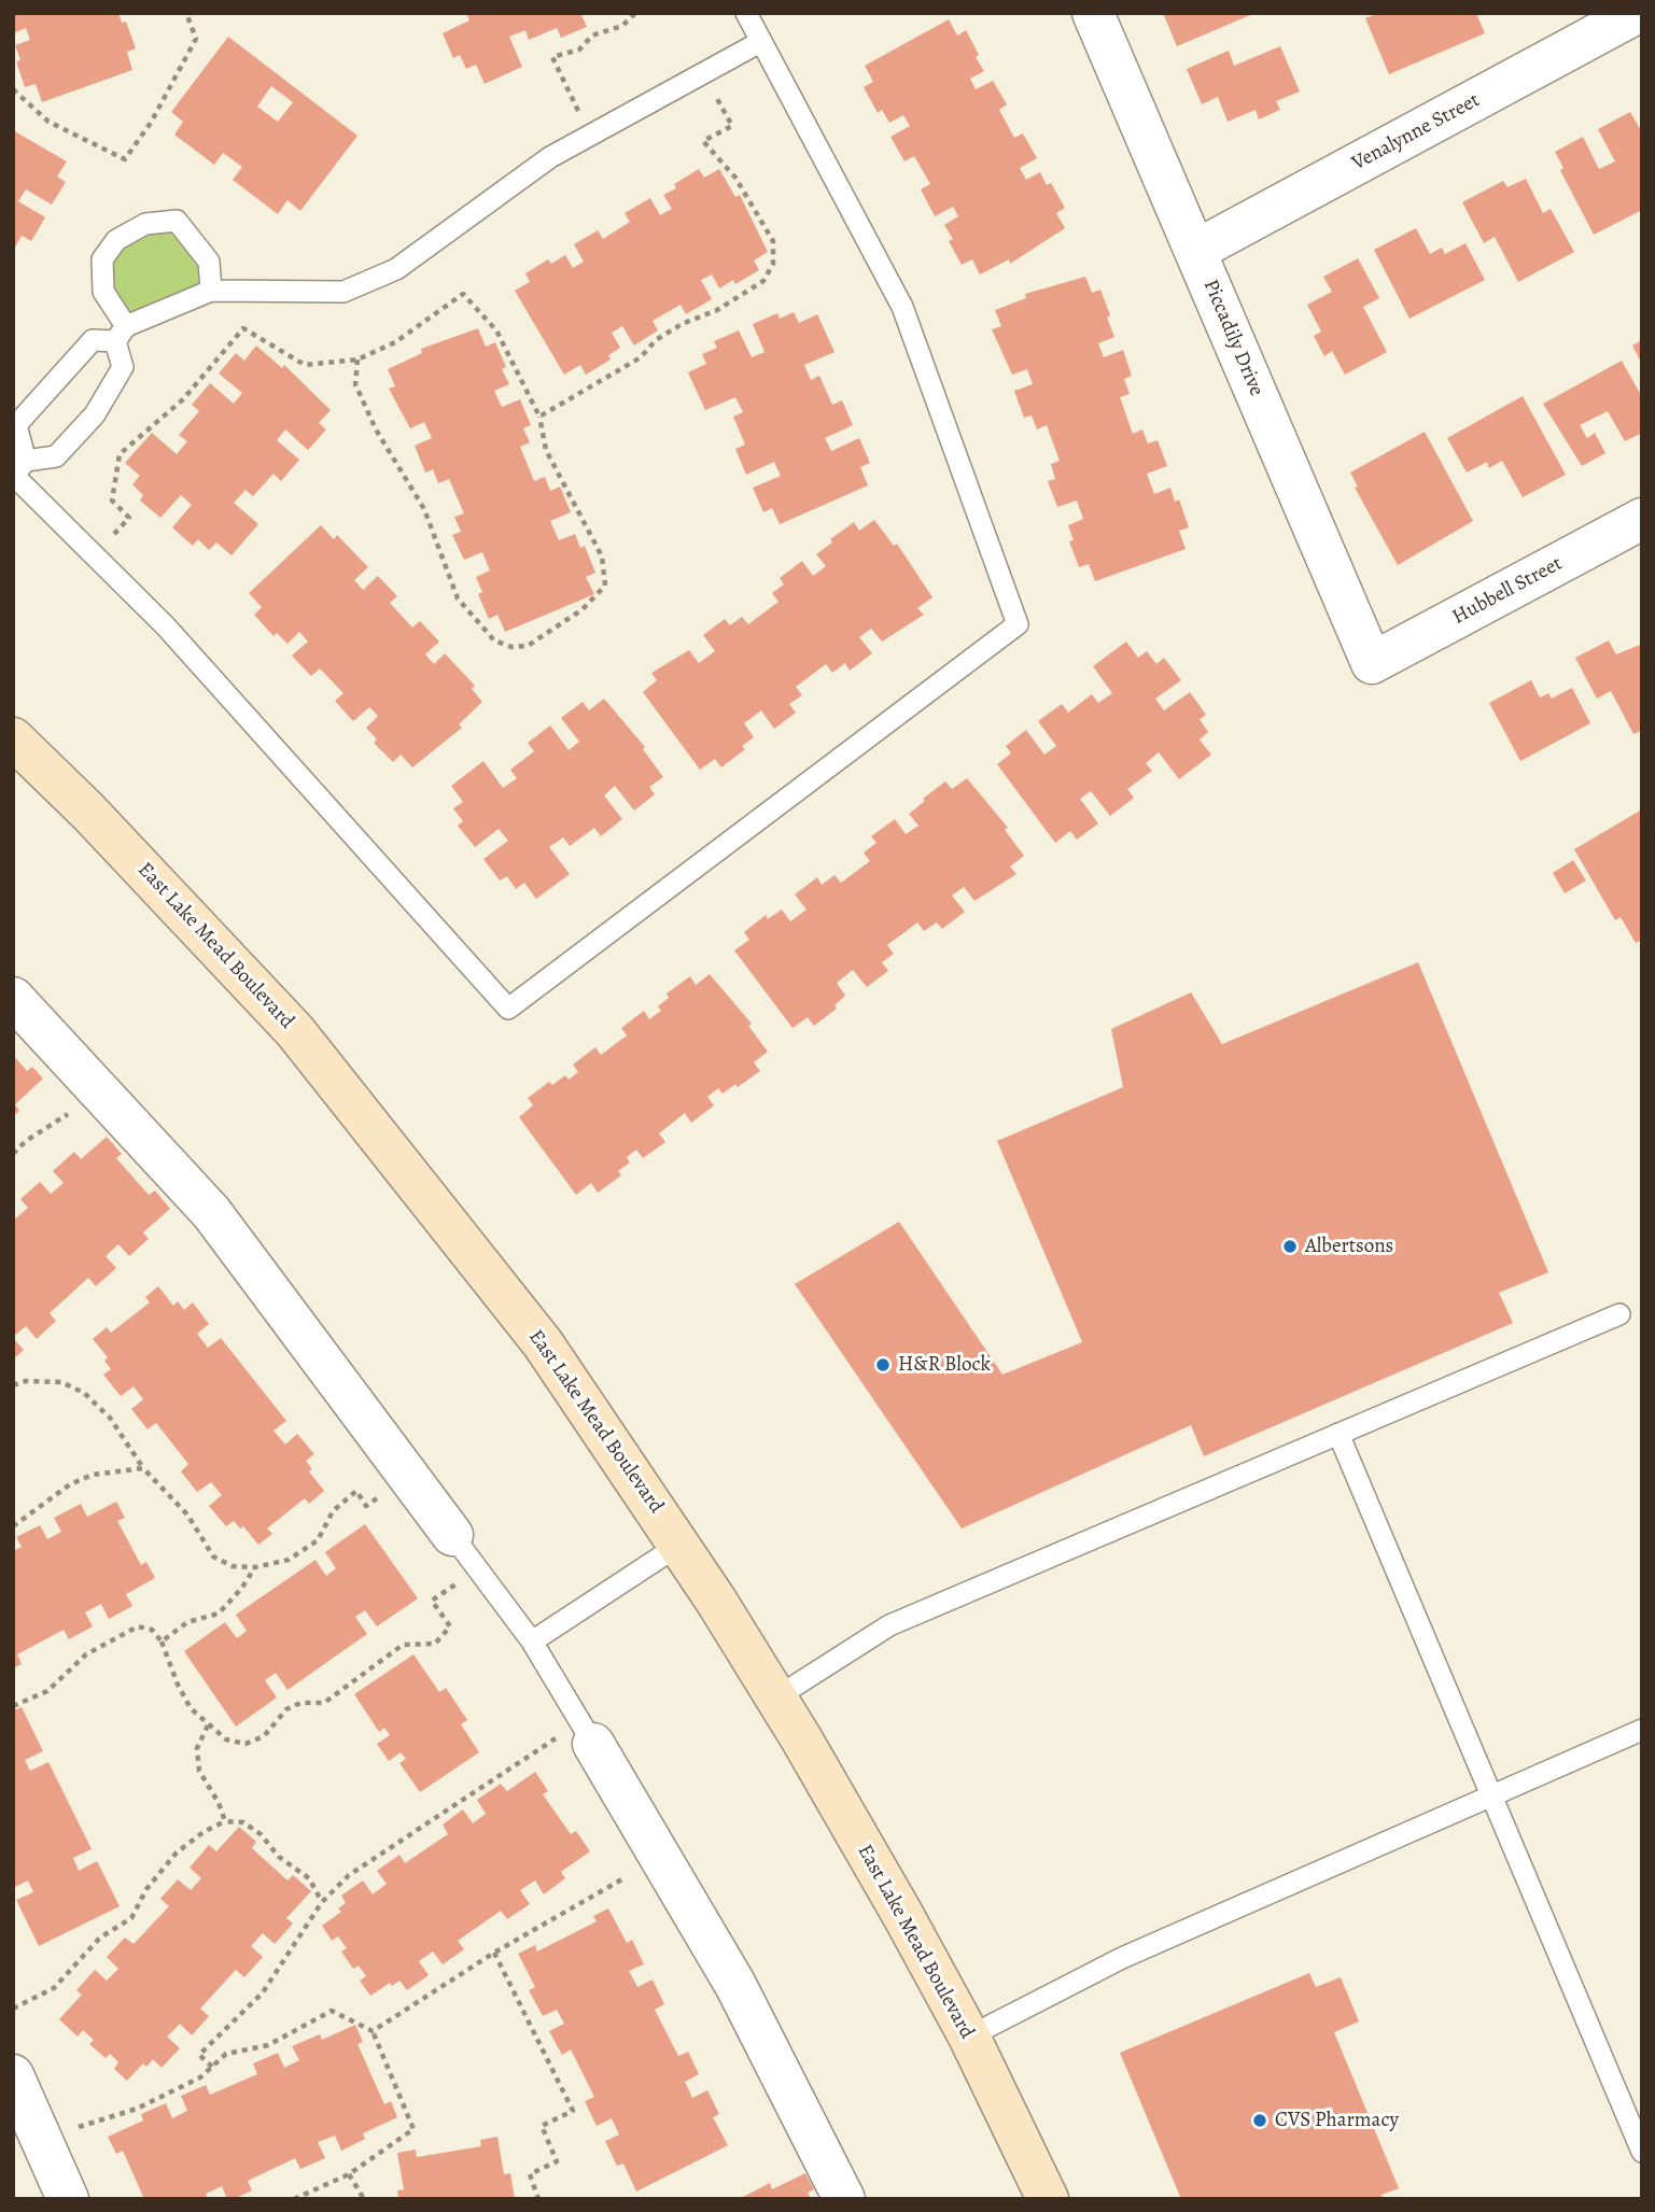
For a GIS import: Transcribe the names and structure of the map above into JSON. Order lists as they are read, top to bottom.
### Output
{
  "streets": {
    "main road": ["East Lake Mead Boulevard"],
    "street": ["Venalynne Street", "Piccadily Drive", "Hubbell Street"]
  },
  "crossings": [
    ["Venalynne Street", "Piccadily Drive"],
    ["Piccadily Drive", "Hubbell Street"]
  ],
  "places": ["Albertsons", "H&R Block", "CVS Pharmacy"]
}
